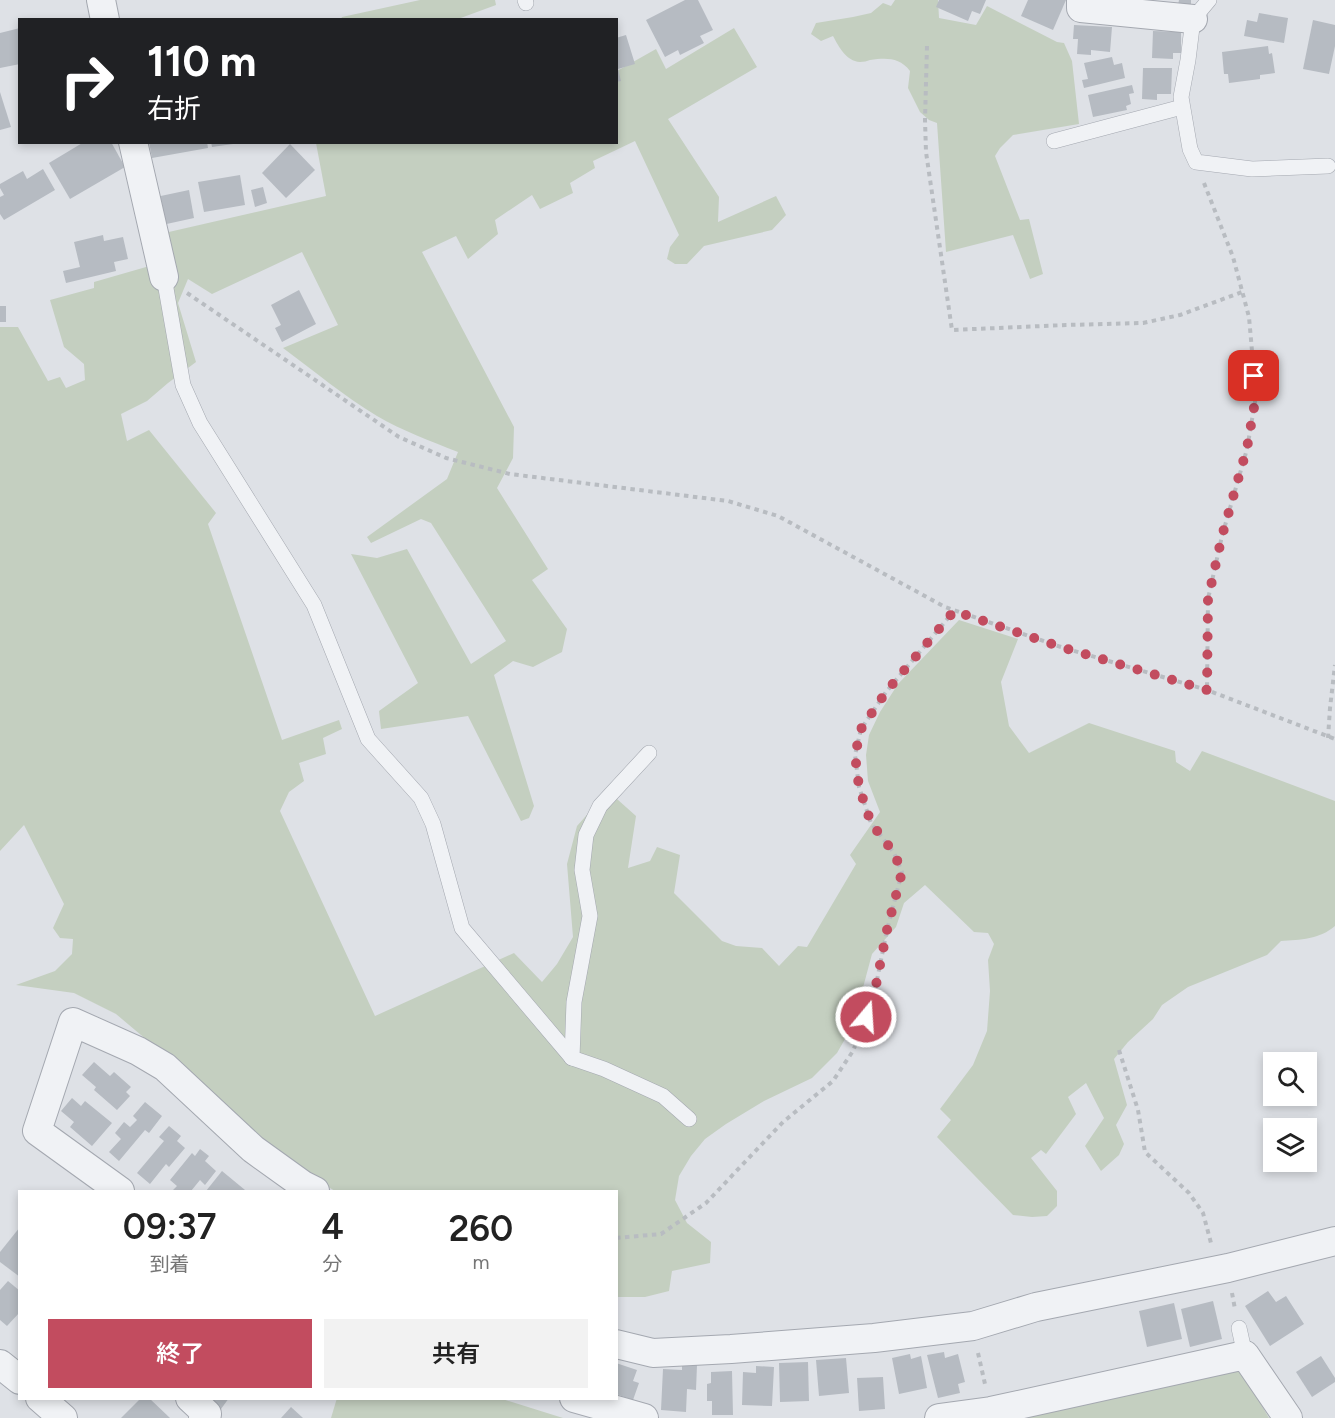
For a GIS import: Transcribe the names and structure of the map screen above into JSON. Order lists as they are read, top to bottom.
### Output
{
  "page": {
    "turn": ["110 m", "右折"],
    "eta": [
      "09:37",
      "到着",
      "4",
      "分",
      "260",
      "m"
    ],
    "buttons": ["終了", "共有"]
  }
}
